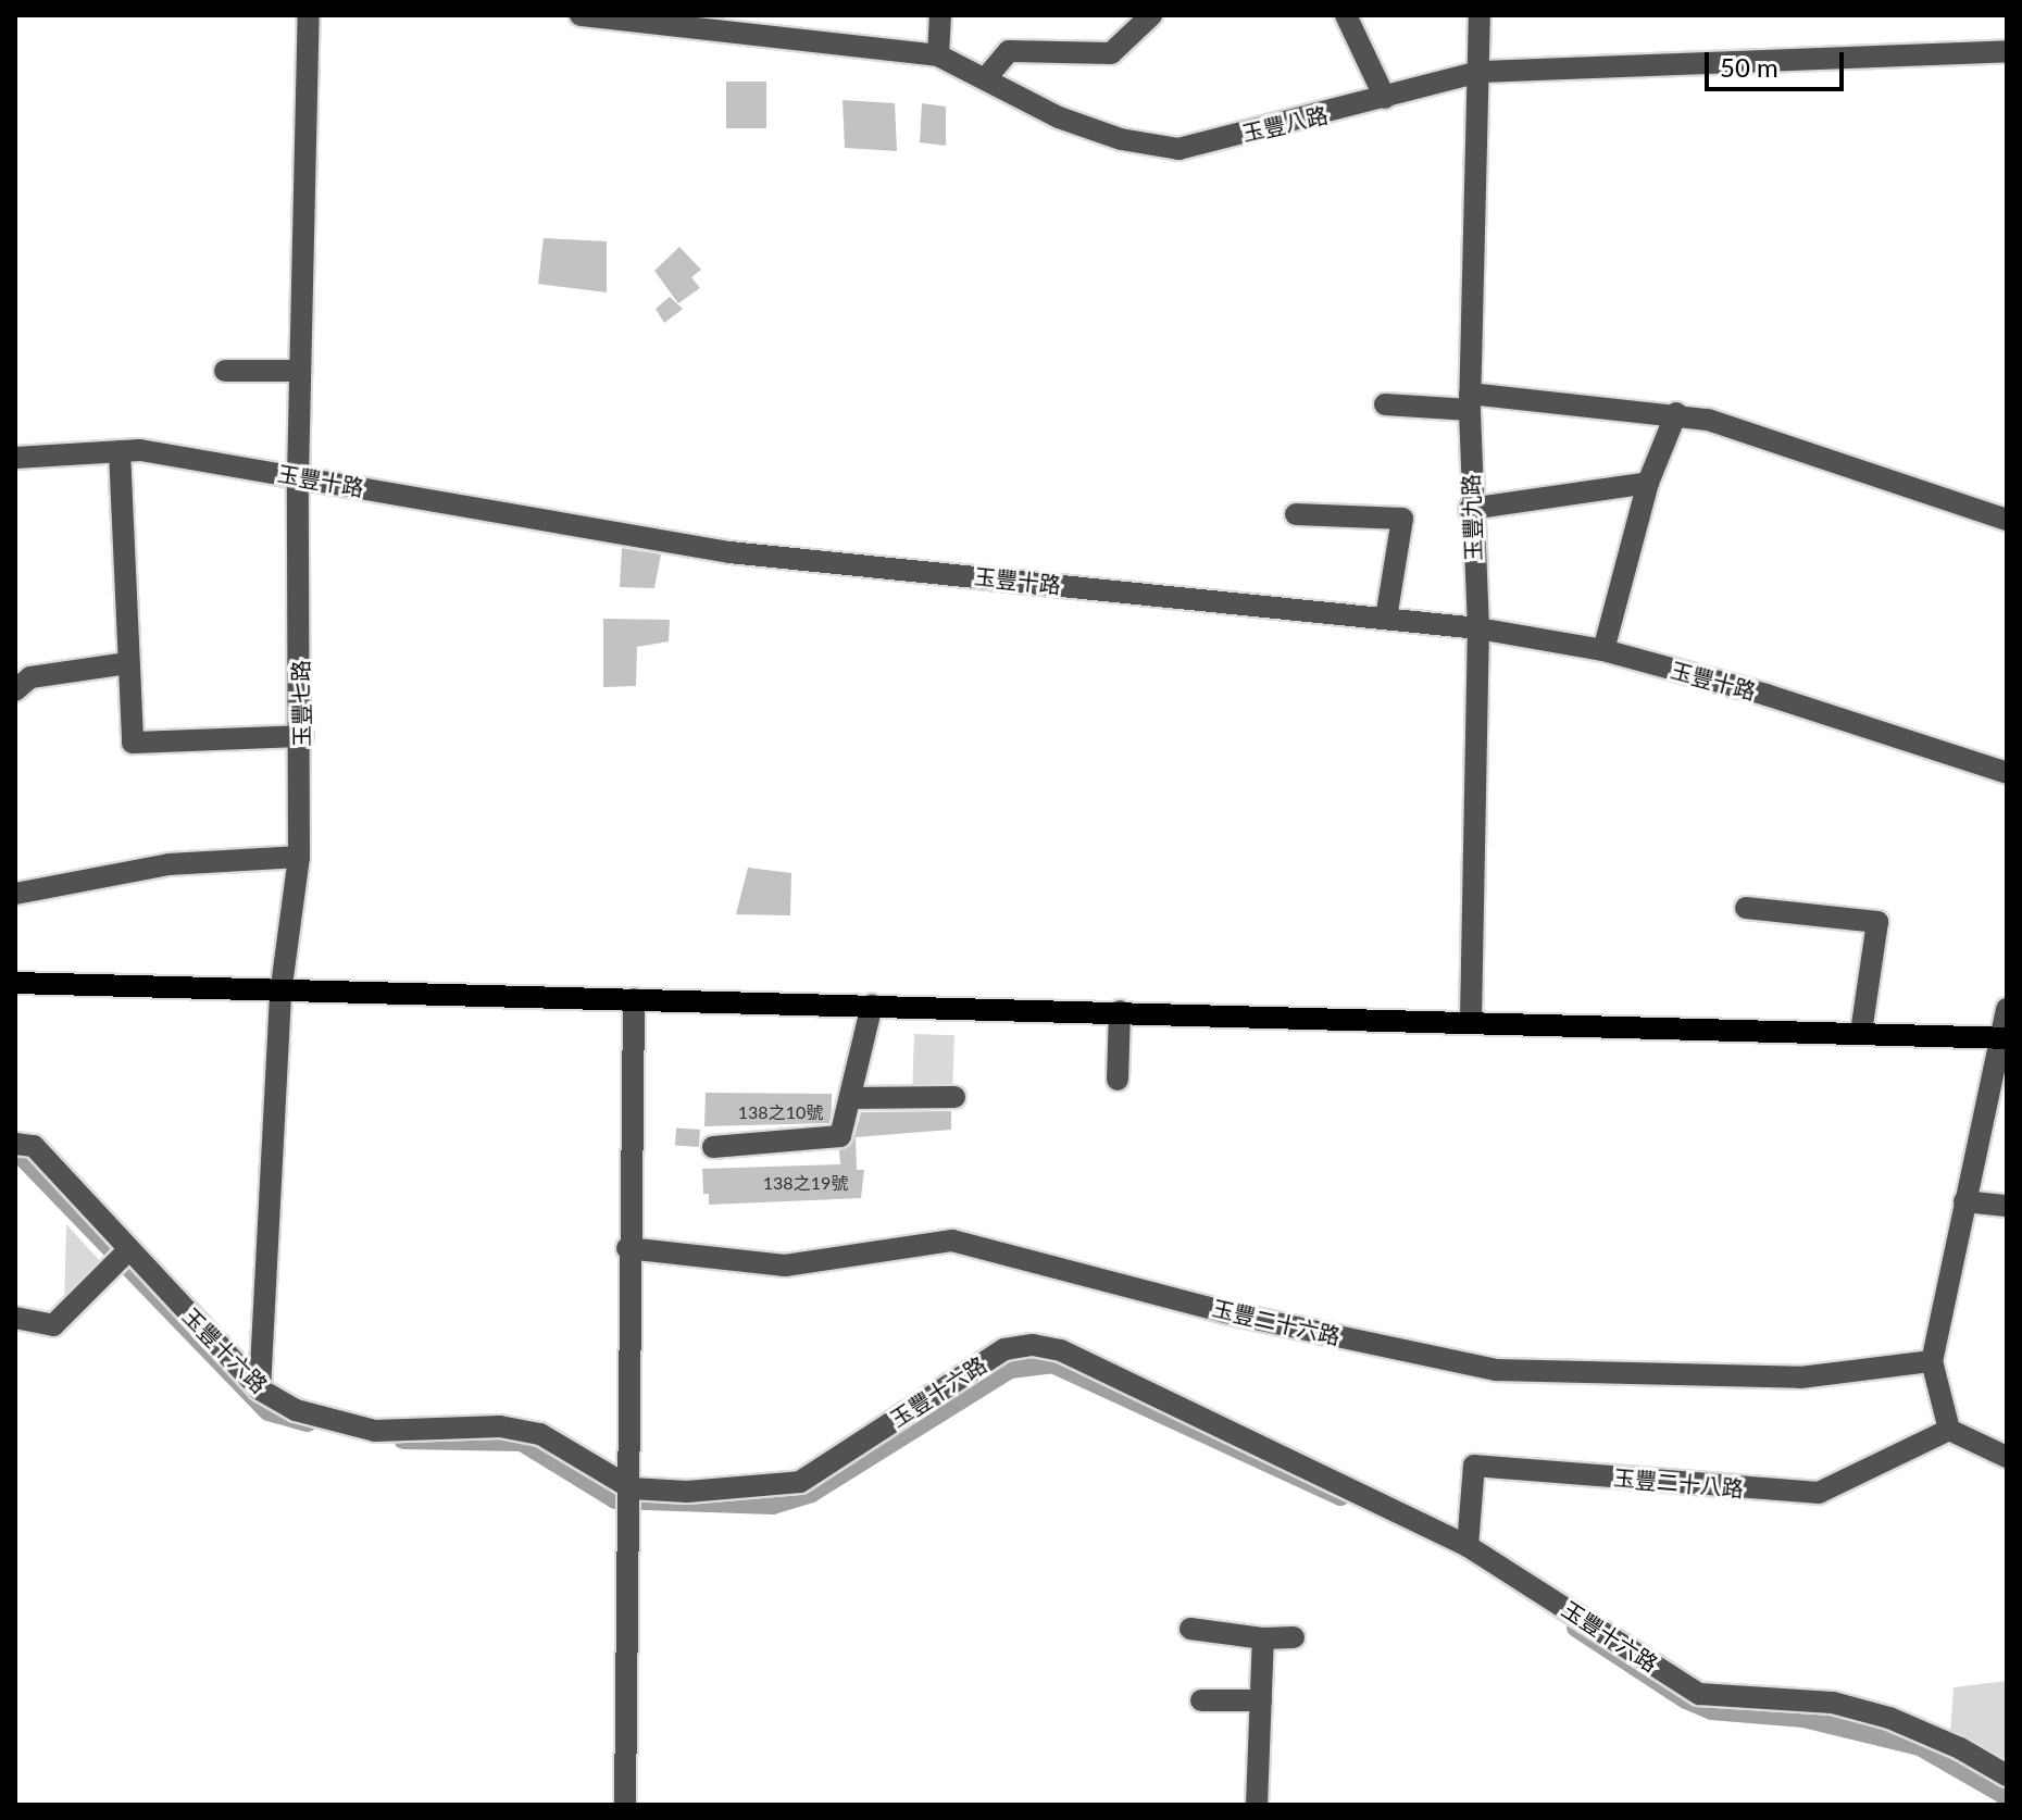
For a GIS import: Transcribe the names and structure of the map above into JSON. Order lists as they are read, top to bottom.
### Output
{
  "streets": {
    "street": [
      "玉豐八路",
      "玉豐十路",
      "玉豐九路",
      "玉豐七路",
      "玉豐二十六路",
      "玉豐十六路",
      "玉豐二十八路"
    ]
  },
  "crossings": [
    ["玉豐八路", "玉豐九路"],
    ["玉豐十路", "玉豐九路"],
    ["玉豐十路", "玉豐七路"],
    ["玉豐七路", "玉豐十六路"],
    ["玉豐十六路", "玉豐二十八路"]
  ],
  "house_numbers": ["138之10號", "138之19號"],
  "scale_bar": "50 m"
}
